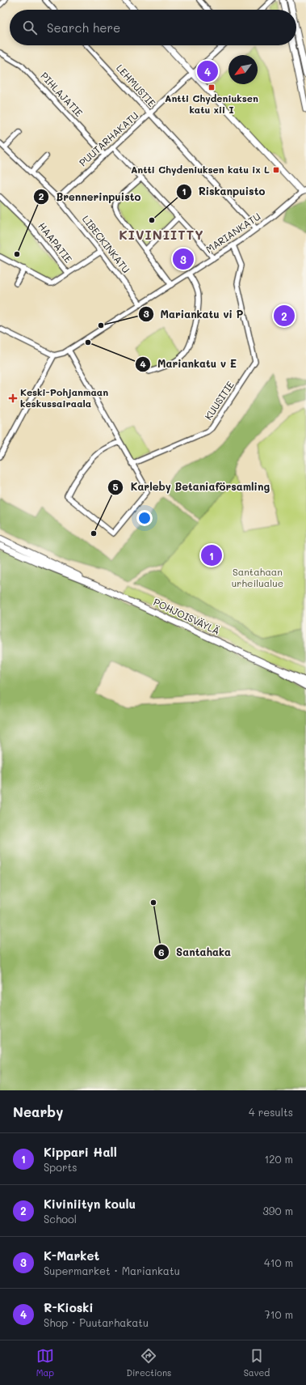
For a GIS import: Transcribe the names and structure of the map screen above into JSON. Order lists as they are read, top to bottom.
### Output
{
  "streets": {
    "main road": ["POHJOISVÄYLÄ"],
    "street": [
      "LEHMUSTIE",
      "PIHLAJATIE",
      "PUUTARHAKATU",
      "MARIANKATU",
      "HAAPATIE",
      "LIBECKINKATU",
      "KUUSITIE"
    ]
  },
  "crossings": [
    ["LEHMUSTIE", "PUUTARHAKATU"],
    ["LEHMUSTIE", "MARIANKATU"],
    ["PIHLAJATIE", "PUUTARHAKATU"],
    ["PUUTARHAKATU", "LIBECKINKATU"],
    ["MARIANKATU", "LIBECKINKATU"],
    ["MARIANKATU", "KUUSITIE"]
  ],
  "districts": ["KIVINIITTY"],
  "parks": ["Santahaan urheilualue"],
  "places": {
    "transit": ["Antti Chydeniuksen katu xii I", "Antti Chydeniuksen katu ix L"],
    "other": [
      "Riskanpuisto",
      "Brennerinpuisto",
      "Mariankatu vi P",
      "Mariankatu v E",
      "Karleby Betaniaförsamling",
      "Santahaka"
    ],
    "health": ["Keski-Pohjanmaan keskussairaala"]
  },
  "north": "bottom left",
  "page": {
    "search": "Search here",
    "pins": [
      "4",
      "3",
      "2",
      "1"
    ],
    "heading": ["Nearby", "4 results"],
    "list": [
      {
        "mark": "1",
        "name": "Kippari Hall",
        "note": "Sports",
        "value": "120 m"
      },
      {
        "mark": "2",
        "name": "Kiviniityn koulu",
        "note": "School",
        "value": "390 m"
      },
      {
        "mark": "3",
        "name": "K-Market",
        "note": "Supermarket · Mariankatu",
        "value": "410 m"
      },
      {
        "mark": "4",
        "name": "R-Kioski",
        "note": "Shop · Puutarhakatu",
        "value": "710 m"
      }
    ],
    "nav": ["Map", "Directions", "Saved"]
  }
}
